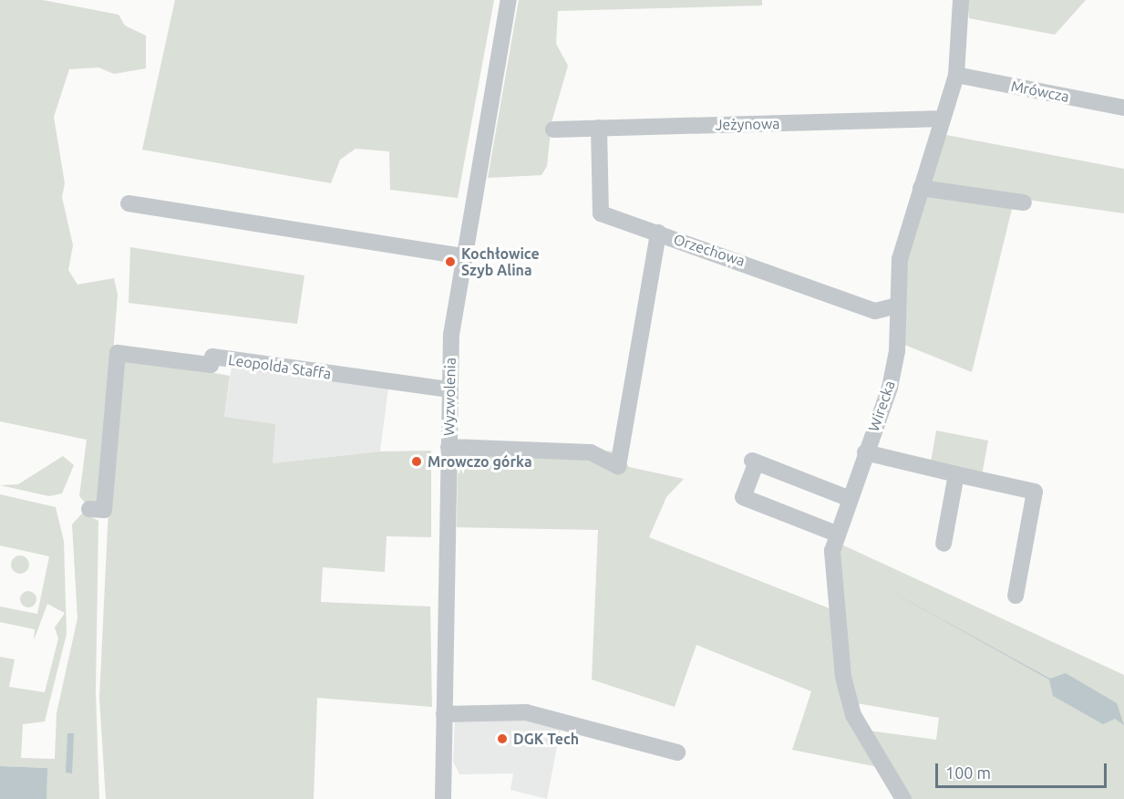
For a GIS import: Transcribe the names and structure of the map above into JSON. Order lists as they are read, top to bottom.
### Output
{
  "streets": {
    "street": [
      "Mrówcza",
      "Jeżynowa",
      "Orzechowa",
      "Leopolda Staffa",
      "Wyzwolenia",
      "Wirecka"
    ]
  },
  "crossings": [
    ["Mrówcza", "Wirecka"],
    ["Jeżynowa", "Orzechowa"],
    ["Jeżynowa", "Wirecka"],
    ["Orzechowa", "Wirecka"],
    ["Leopolda Staffa", "Wyzwolenia"]
  ],
  "places": ["Kochłowice Szyb Alina", "Mrowczo górka", "DGK Tech"],
  "scale_bar": "100 m"
}
